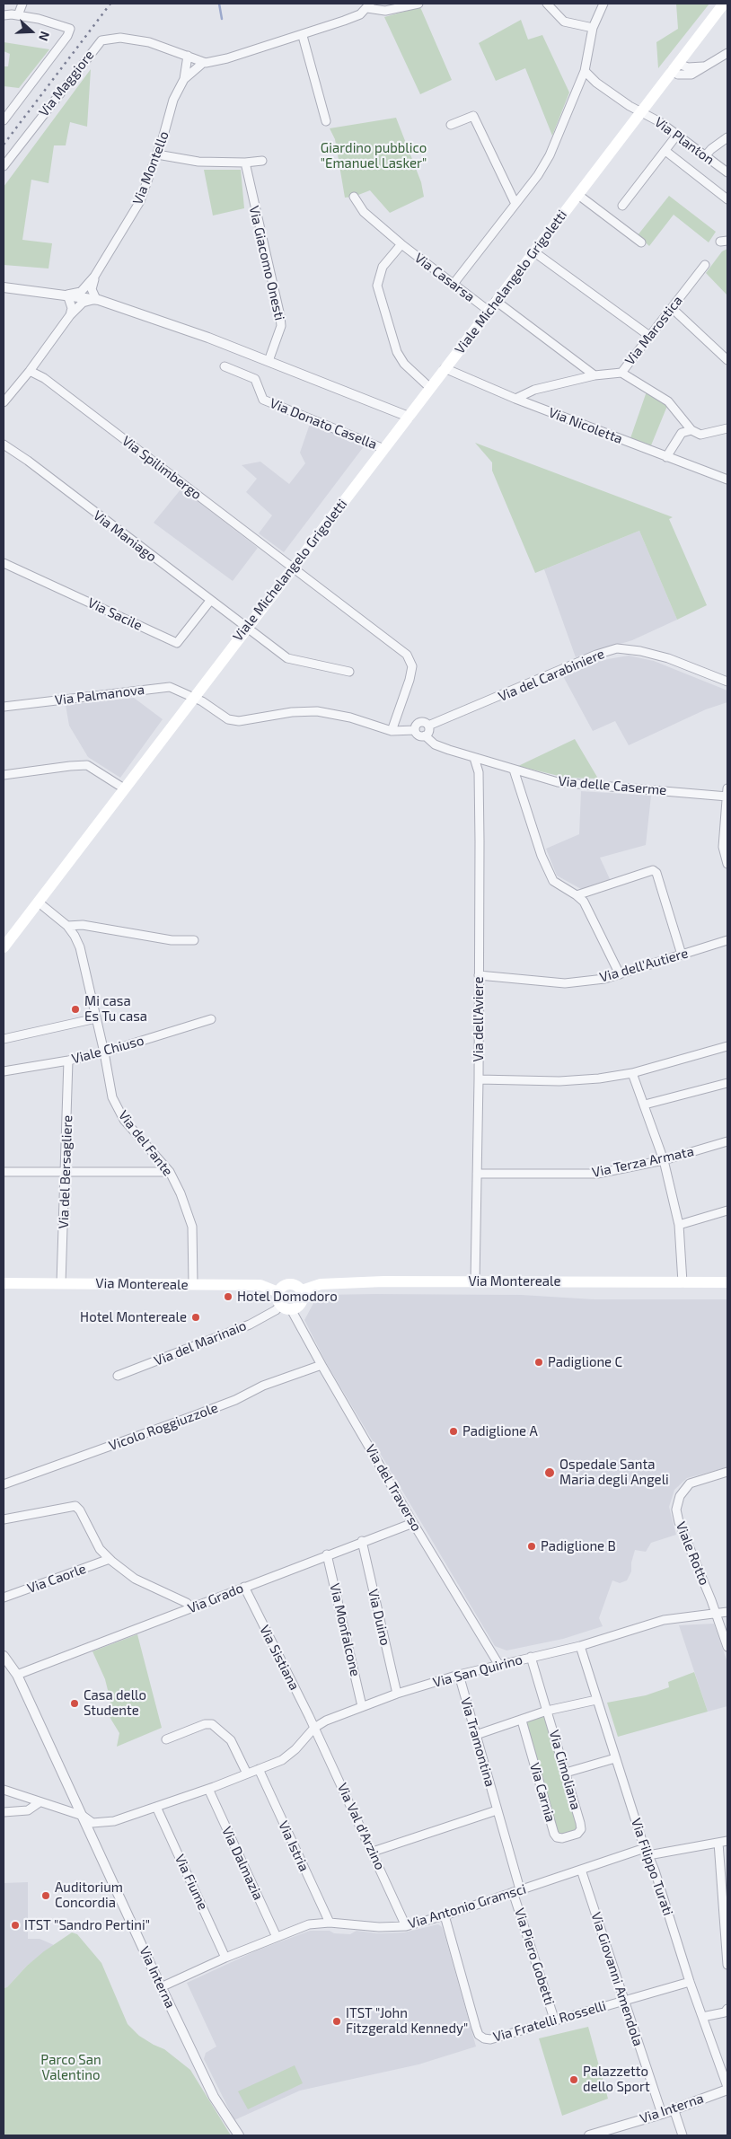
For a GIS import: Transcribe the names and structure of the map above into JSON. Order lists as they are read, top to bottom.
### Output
{
  "streets": {
    "main road": ["Viale Michelangelo Grigoletti", "Via Montereale"],
    "street": [
      "Via Maggiore",
      "Via Planton",
      "Via Montello",
      "Via Giacomo Onesti",
      "Via Casarsa",
      "Via Marostica",
      "Via Donato Casella",
      "Via Nicoletta",
      "Via Spilimbergo",
      "Via Maniago",
      "Via Sacile",
      "Via del Carabiniere",
      "Via Palmanova",
      "Via delle Caserme",
      "Via dell'Autiere",
      "Via dell'Aviere",
      "Viale Chiuso",
      "Via del Fante",
      "Via Terza Armata",
      "Via del Bersagliere",
      "Via del Marinaio",
      "Vicolo Roggiuzzole",
      "Via del Traverso",
      "Viale Rotto",
      "Via Caorle",
      "Via Grado",
      "Via Duino",
      "Via Monfalcone",
      "Via Sistiana",
      "Via San Quirino",
      "Via Tramontina",
      "Via Cimoliana",
      "Via Carnia",
      "Via Val d'Arzino",
      "Via Istria",
      "Via Dalmazia",
      "Via Filippo Turati",
      "Via Fiume",
      "Via Antonio Gramsci",
      "Via Piero Gobetti",
      "Via Interna",
      "Via Giovanni Amendola",
      "Via Fratelli Rosselli"
    ]
  },
  "crossings": [
    ["Via Maggiore", "Via Montello"],
    ["Via Planton", "Viale Michelangelo Grigoletti"],
    ["Via Casarsa", "Viale Michelangelo Grigoletti"],
    ["Viale Michelangelo Grigoletti", "Via Donato Casella"],
    ["Viale Michelangelo Grigoletti", "Via Nicoletta"],
    ["Viale Michelangelo Grigoletti", "Via Spilimbergo"],
    ["Viale Michelangelo Grigoletti", "Via Maniago"],
    ["Viale Michelangelo Grigoletti", "Via Palmanova"],
    ["Viale Michelangelo Grigoletti", "Via delle Caserme"],
    ["Viale Michelangelo Grigoletti", "Via del Fante"],
    ["Via Marostica", "Via Nicoletta"],
    ["Via Spilimbergo", "Via delle Caserme"],
    ["Via Maniago", "Via Sacile"],
    ["Via del Carabiniere", "Via delle Caserme"],
    ["Via Palmanova", "Via delle Caserme"],
    ["Via delle Caserme", "Via dell'Aviere"],
    ["Via dell'Autiere", "Via dell'Aviere"],
    ["Via dell'Aviere", "Via Terza Armata"],
    ["Via dell'Aviere", "Via Montereale"],
    ["Viale Chiuso", "Via del Fante"],
    ["Viale Chiuso", "Via del Bersagliere"],
    ["Via del Fante", "Via Montereale"],
    ["Via del Bersagliere", "Via Montereale"],
    ["Via Montereale", "Via del Marinaio"],
    ["Via Montereale", "Via del Traverso"],
    ["Via del Marinaio", "Via del Traverso"],
    ["Vicolo Roggiuzzole", "Via del Traverso"],
    ["Via del Traverso", "Via Grado"],
    ["Via del Traverso", "Via San Quirino"],
    ["Viale Rotto", "Via San Quirino"],
    ["Via Grado", "Via Duino"],
    ["Via Grado", "Via Monfalcone"],
    ["Via Grado", "Via Sistiana"],
    ["Via Grado", "Via Interna"],
    ["Via Duino", "Via San Quirino"],
    ["Via Monfalcone", "Via San Quirino"],
    ["Via Sistiana", "Via San Quirino"],
    ["Via Sistiana", "Via Val d'Arzino"],
    ["Via San Quirino", "Via Tramontina"],
    ["Via San Quirino", "Via Cimoliana"],
    ["Via San Quirino", "Via Val d'Arzino"],
    ["Via San Quirino", "Via Istria"],
    ["Via San Quirino", "Via Dalmazia"],
    ["Via San Quirino", "Via Filippo Turati"],
    ["Via San Quirino", "Via Fiume"],
    ["Via San Quirino", "Via Interna"],
    ["Via Tramontina", "Via Antonio Gramsci"],
    ["Via Tramontina", "Via Piero Gobetti"],
    ["Via Cimoliana", "Via Carnia"],
    ["Via Cimoliana", "Via Filippo Turati"],
    ["Via Val d'Arzino", "Via Antonio Gramsci"],
    ["Via Istria", "Via Antonio Gramsci"],
    ["Via Dalmazia", "Via Antonio Gramsci"],
    ["Via Filippo Turati", "Via Antonio Gramsci"],
    ["Via Filippo Turati", "Via Interna"],
    ["Via Filippo Turati", "Via Fratelli Rosselli"],
    ["Via Fiume", "Via Antonio Gramsci"],
    ["Via Antonio Gramsci", "Via Piero Gobetti"],
    ["Via Antonio Gramsci", "Via Interna"],
    ["Via Antonio Gramsci", "Via Giovanni Amendola"],
    ["Via Antonio Gramsci", "Via Fratelli Rosselli"],
    ["Via Piero Gobetti", "Via Fratelli Rosselli"],
    ["Via Interna", "Via Giovanni Amendola"],
    ["Via Giovanni Amendola", "Via Fratelli Rosselli"]
  ],
  "parks": ["Giardino pubblico \"Emanuel Lasker\"", "Parco San Valentino"],
  "places": [
    "Mi casa Es Tu casa",
    "Hotel Domodoro",
    "Hotel Montereale",
    "Padiglione C",
    "Padiglione A",
    "Ospedale Santa Maria degli Angeli",
    "Padiglione B",
    "Casa dello Studente",
    "Auditorium Concordia",
    "ITST \"Sandro Pertini\"",
    "ITST \"John Fitzgerald Kennedy\"",
    "Palazzetto dello Sport"
  ],
  "north": "right"
}
